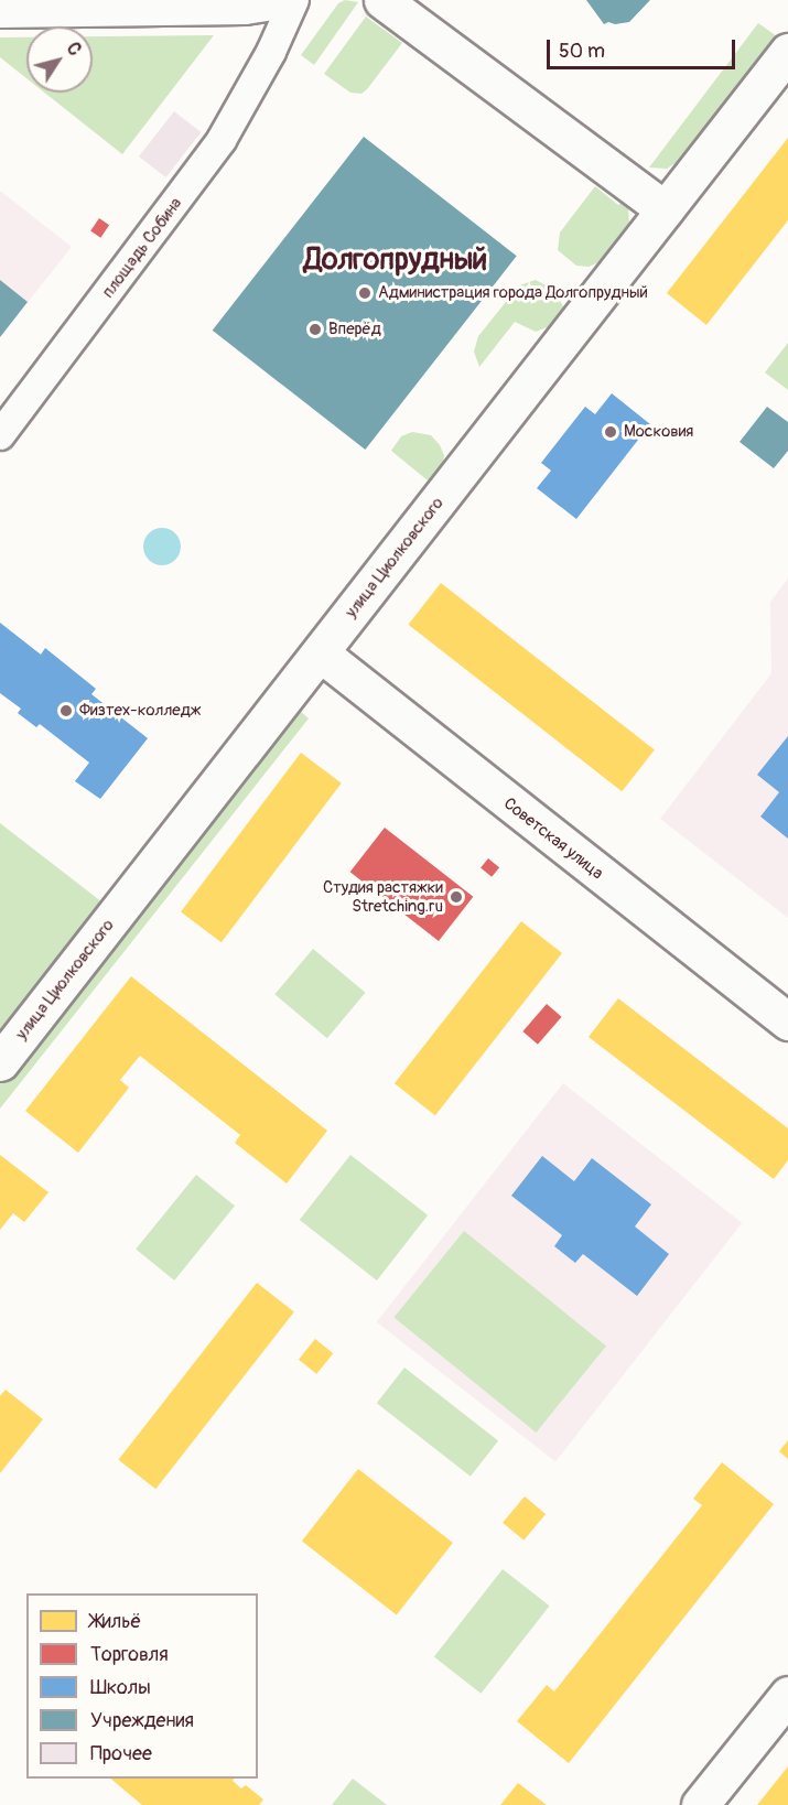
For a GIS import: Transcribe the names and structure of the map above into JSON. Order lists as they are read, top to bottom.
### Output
{
  "streets": {
    "street": ["площадь Собина", "улица Циолковского", "Советская улица"]
  },
  "crossings": [
    ["улица Циолковского", "Советская улица"]
  ],
  "districts": ["Долгопрудный"],
  "places": [
    "Администрация города Долгопрудный",
    "Вперёд",
    "Московия",
    "Физтех-колледж",
    "Студия растяжки Stretching.ru"
  ],
  "legend": [
    "Жильё",
    "Торговля",
    "Школы",
    "Учреждения",
    "Прочее"
  ],
  "scale_bar": "50 m",
  "north": "top right"
}
